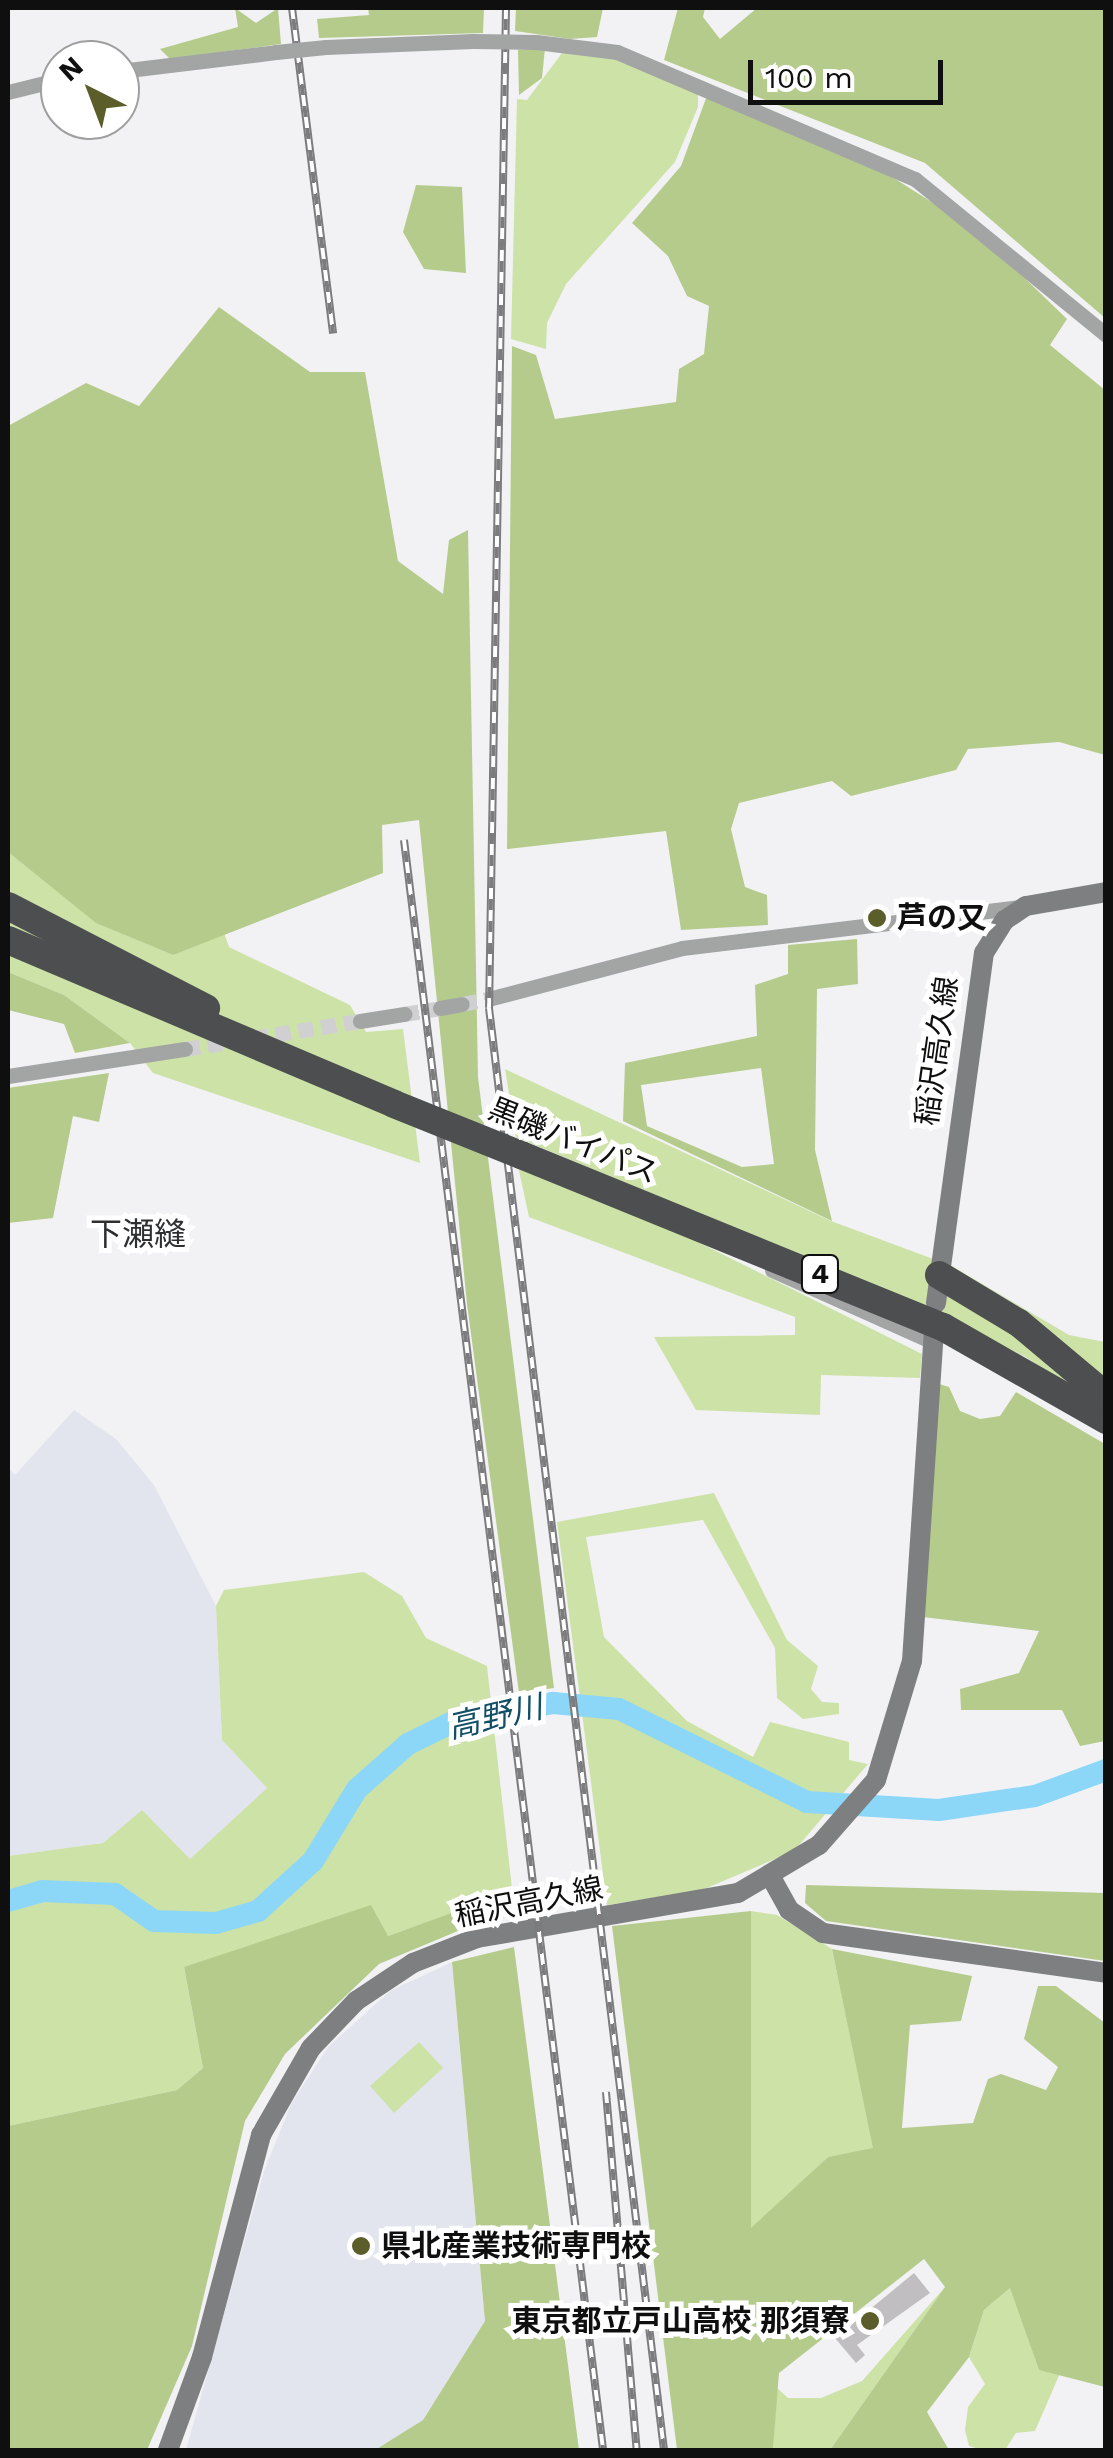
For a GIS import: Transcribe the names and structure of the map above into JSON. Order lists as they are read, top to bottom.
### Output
{
  "streets": {
    "highway": ["黒磯バイパス", "4"],
    "main road": ["稲沢高久線"]
  },
  "crossings": [
    ["黒磯バイパス", "4"]
  ],
  "districts": ["下瀬縫"],
  "water": ["高野川"],
  "places": ["芦の又", "県北産業技術専門校", "東京都立戸山高校 那須寮"],
  "scale_bar": "100 m",
  "north": "top left"
}
